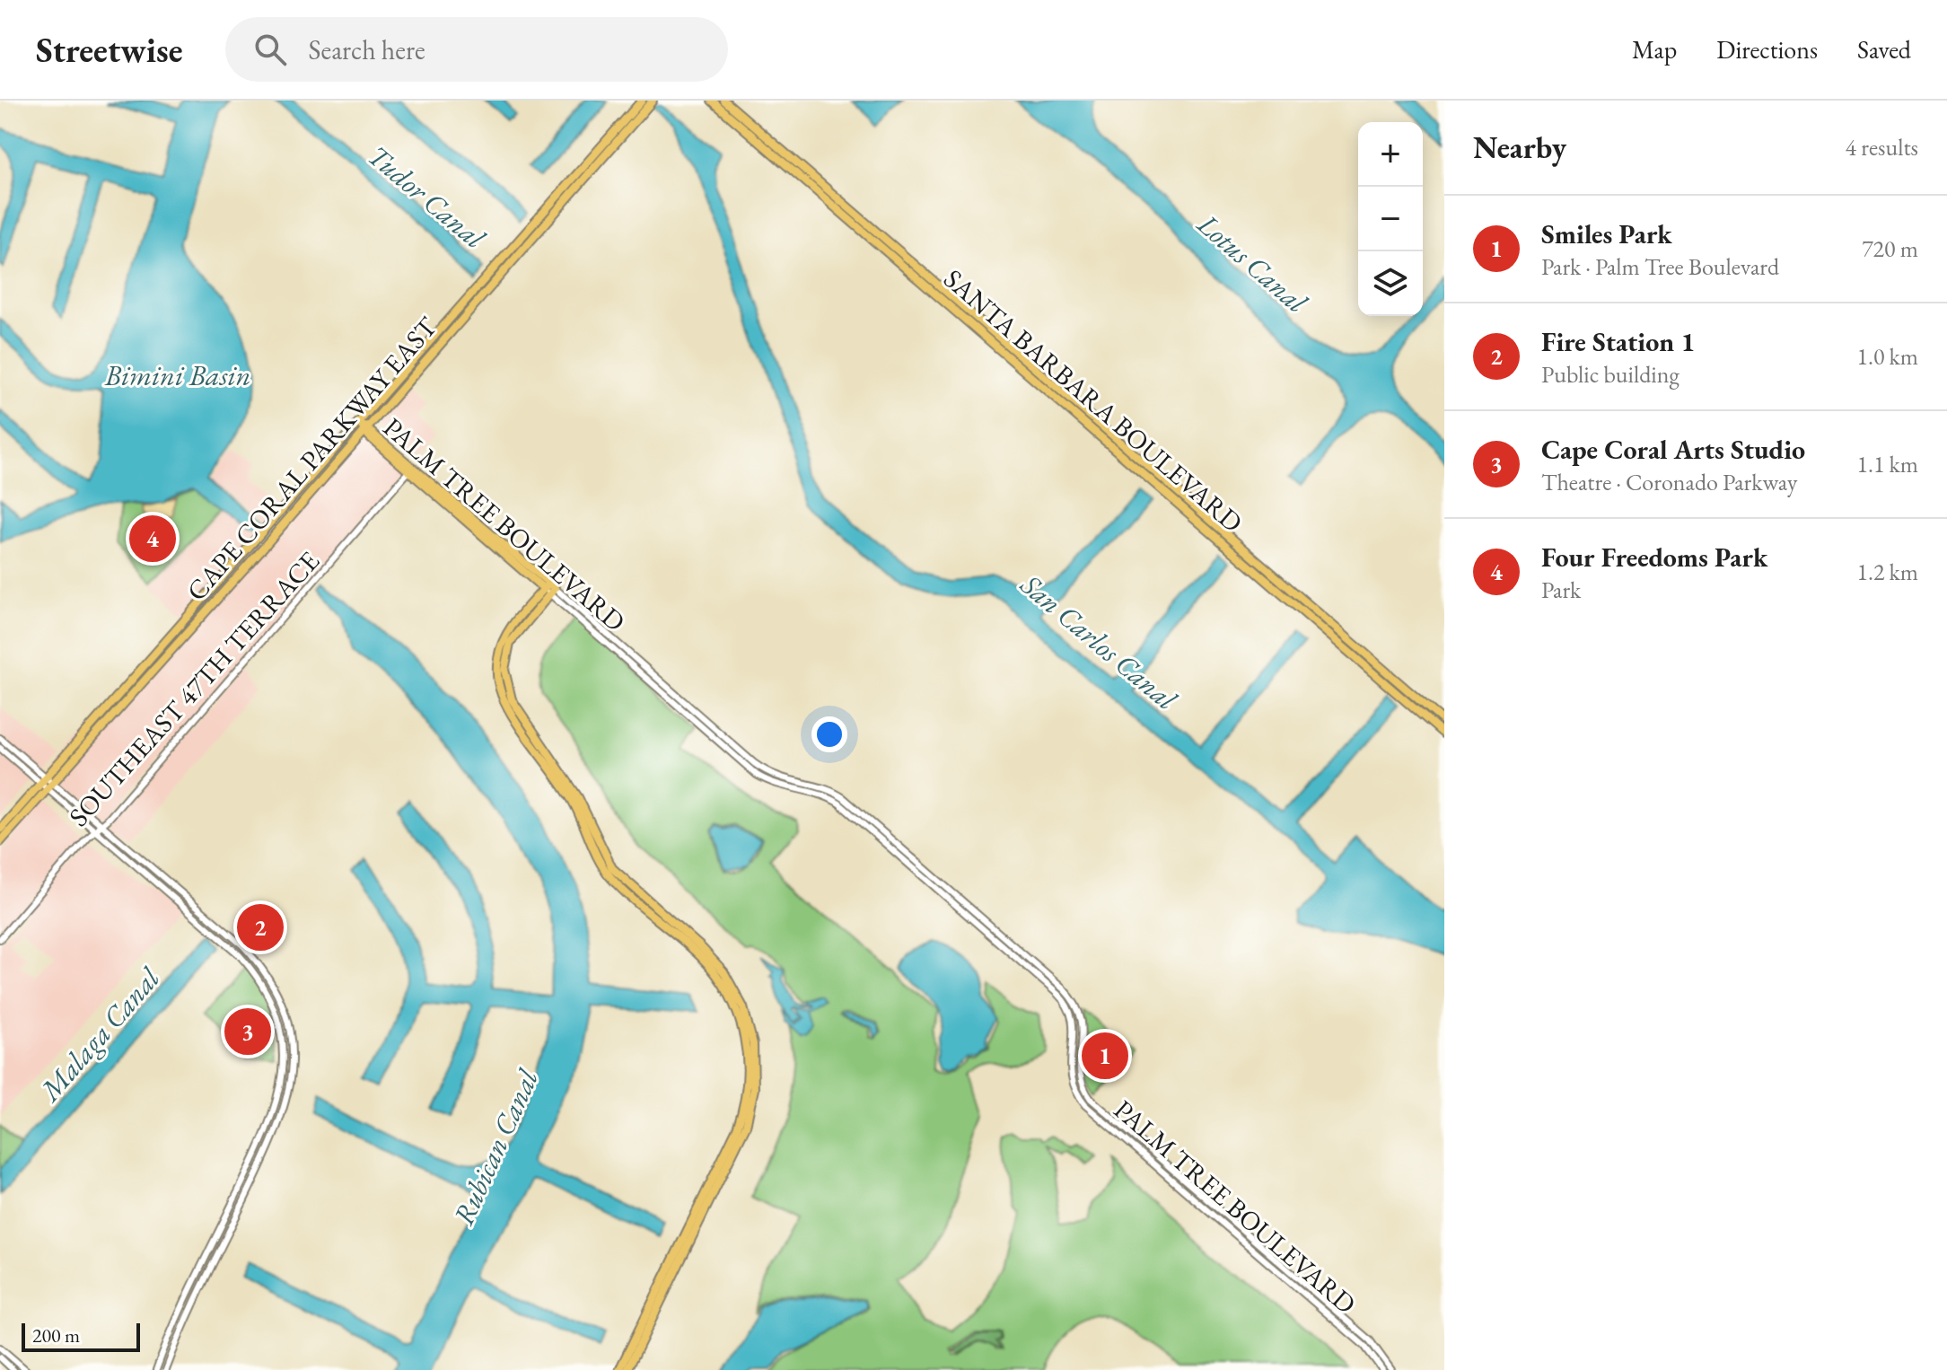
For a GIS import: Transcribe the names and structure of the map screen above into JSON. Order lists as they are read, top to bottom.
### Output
{
  "streets": {
    "main road": ["SANTA BARBARA BOULEVARD", "CAPE CORAL PARKWAY EAST", "PALM TREE BOULEVARD"],
    "street": ["SOUTHEAST 47TH TERRACE"]
  },
  "crossings": [
    ["CAPE CORAL PARKWAY EAST", "PALM TREE BOULEVARD"],
    ["PALM TREE BOULEVARD", "SOUTHEAST 47TH TERRACE"]
  ],
  "water": [
    "Tudor Canal",
    "Lotus Canal",
    "Bimini Basin",
    "San Carlos Canal",
    "Malaga Canal",
    "Rubican Canal"
  ],
  "scale_bar": "200 m",
  "page": {
    "header": "Streetwise",
    "search": "Search here",
    "nav": ["Map", "Directions", "Saved"],
    "heading": ["Nearby", "4 results"],
    "map_buttons": ["+", "−"],
    "list": [
      {
        "mark": "1",
        "name": "Smiles Park",
        "note": "Park · Palm Tree Boulevard",
        "value": "720 m"
      },
      {
        "mark": "2",
        "name": "Fire Station 1",
        "note": "Public building",
        "value": "1.0 km"
      },
      {
        "mark": "3",
        "name": "Cape Coral Arts Studio",
        "note": "Theatre · Coronado Parkway",
        "value": "1.1 km"
      },
      {
        "mark": "4",
        "name": "Four Freedoms Park",
        "note": "Park",
        "value": "1.2 km"
      }
    ],
    "pins": [
      "4",
      "2",
      "3",
      "1"
    ],
    "scale": "200 m"
  }
}
